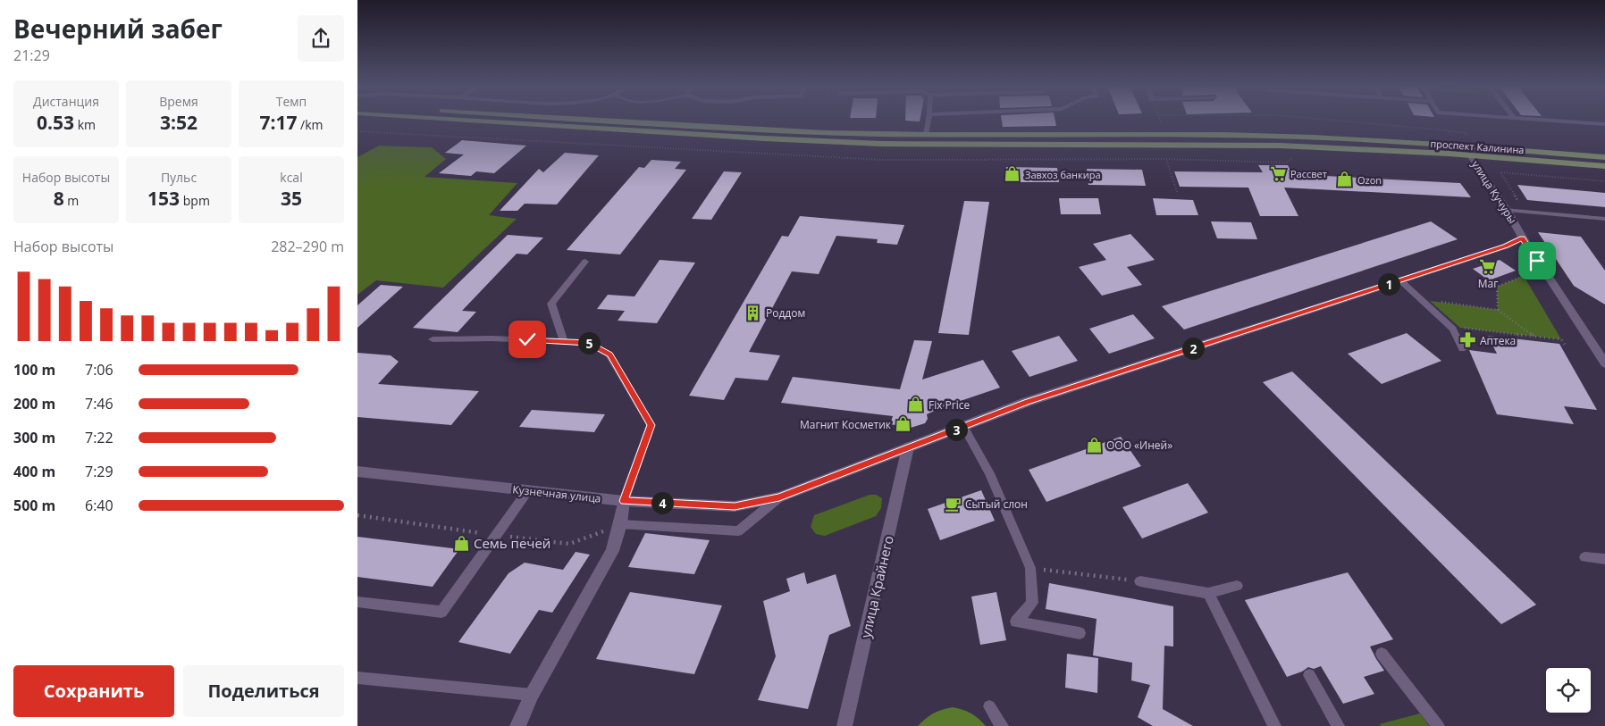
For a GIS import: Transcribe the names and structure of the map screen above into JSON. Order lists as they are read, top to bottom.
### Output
{
  "streets": {
    "main road": ["проспект Калинина"],
    "street": ["улица Кучуры", "Кузнечная улица", "улица Крайнего"]
  },
  "crossings": [
    ["проспект Калинина", "улица Кучуры"],
    ["улица Кучуры", "Кузнечная улица"],
    ["Кузнечная улица", "улица Крайнего"]
  ],
  "places": {
    "supermarket": ["Рассвет", "Маг"],
    "shop": [
      "Завхоз банкира",
      "Ozon",
      "Fix Price",
      "Магнит Косметик",
      "ООО «Иней»",
      "Семь печей"
    ],
    "building": ["Роддом"],
    "pharmacy": ["Аптека"],
    "cafe": ["Сытый слон"]
  },
  "page": {
    "heading": ["Вечерний забег", "21:29"],
    "stats": [
      ["Дистанция", "0.53 km"],
      ["Время", "3:52"],
      ["Темп", "7:17 /km"],
      ["Набор высоты", "8 m"],
      ["Пульс", "153 bpm"],
      ["kcal", "35"]
    ],
    "chart": ["Набор высоты", "282–290 m"],
    "pins": [
      "1",
      "5",
      "2",
      "3",
      "4"
    ],
    "list": [
      {
        "name": "100 m",
        "note": "7:06"
      },
      {
        "name": "200 m",
        "note": "7:46"
      },
      {
        "name": "300 m",
        "note": "7:22"
      },
      {
        "name": "400 m",
        "note": "7:29"
      },
      {
        "name": "500 m",
        "note": "6:40"
      }
    ],
    "buttons": ["Сохранить", "Поделиться"]
  }
}
